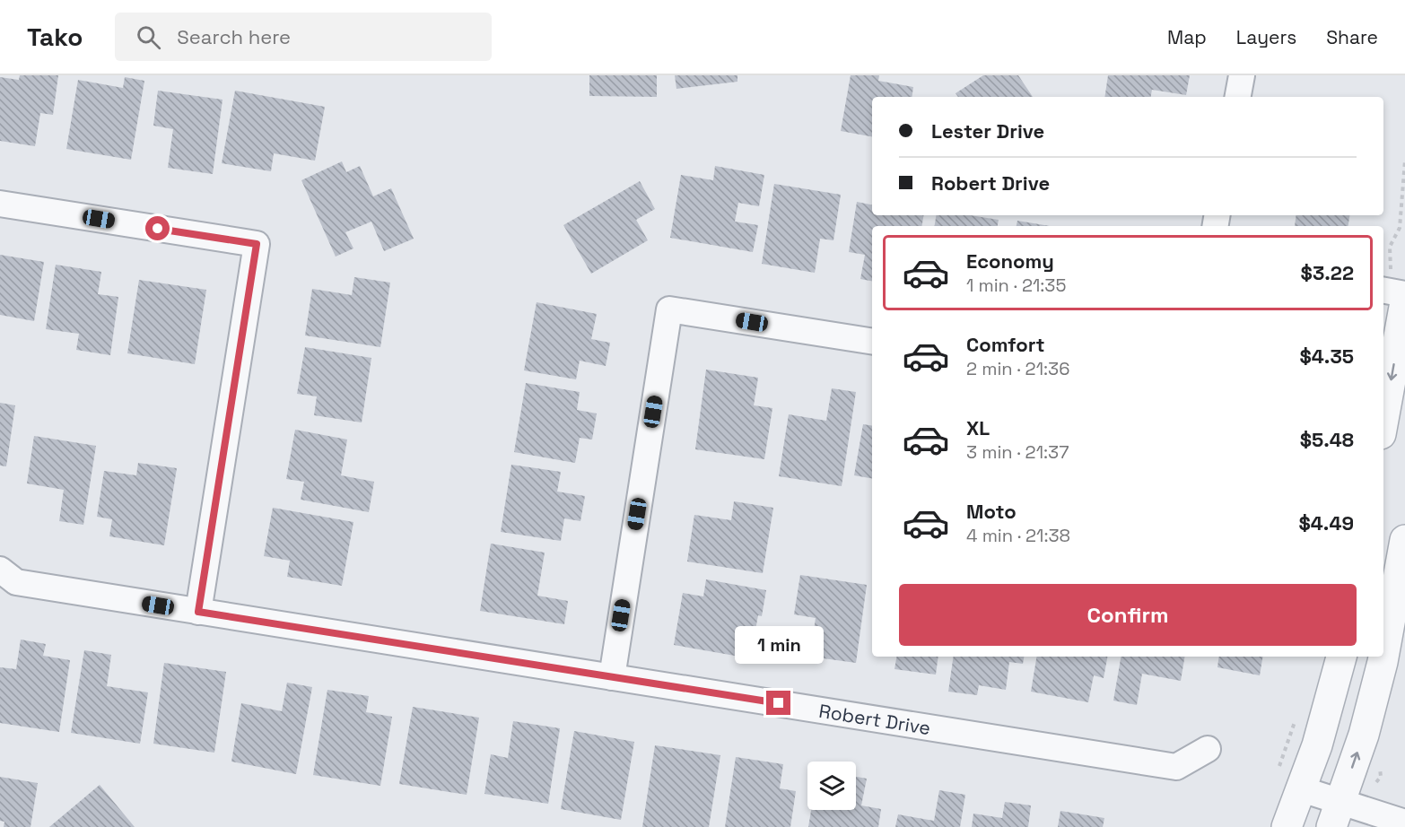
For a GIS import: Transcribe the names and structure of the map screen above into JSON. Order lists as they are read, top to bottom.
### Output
{
  "streets": {
    "street": ["Robert Drive"]
  },
  "page": {
    "header": "Tako",
    "search": "Search here",
    "nav": ["Map", "Layers", "Share"],
    "banner": ["Lester Drive", "Robert Drive"],
    "list": [
      {
        "name": "Economy",
        "note": "1 min · 21:35",
        "value": "$3.22"
      },
      {
        "name": "Comfort",
        "note": "2 min · 21:36",
        "value": "$4.35"
      },
      {
        "name": "XL",
        "note": "3 min · 21:37",
        "value": "$5.48"
      },
      {
        "name": "Moto",
        "note": "4 min · 21:38",
        "value": "$4.49"
      }
    ],
    "buttons": "Confirm",
    "bubble": "1 min"
  }
}
